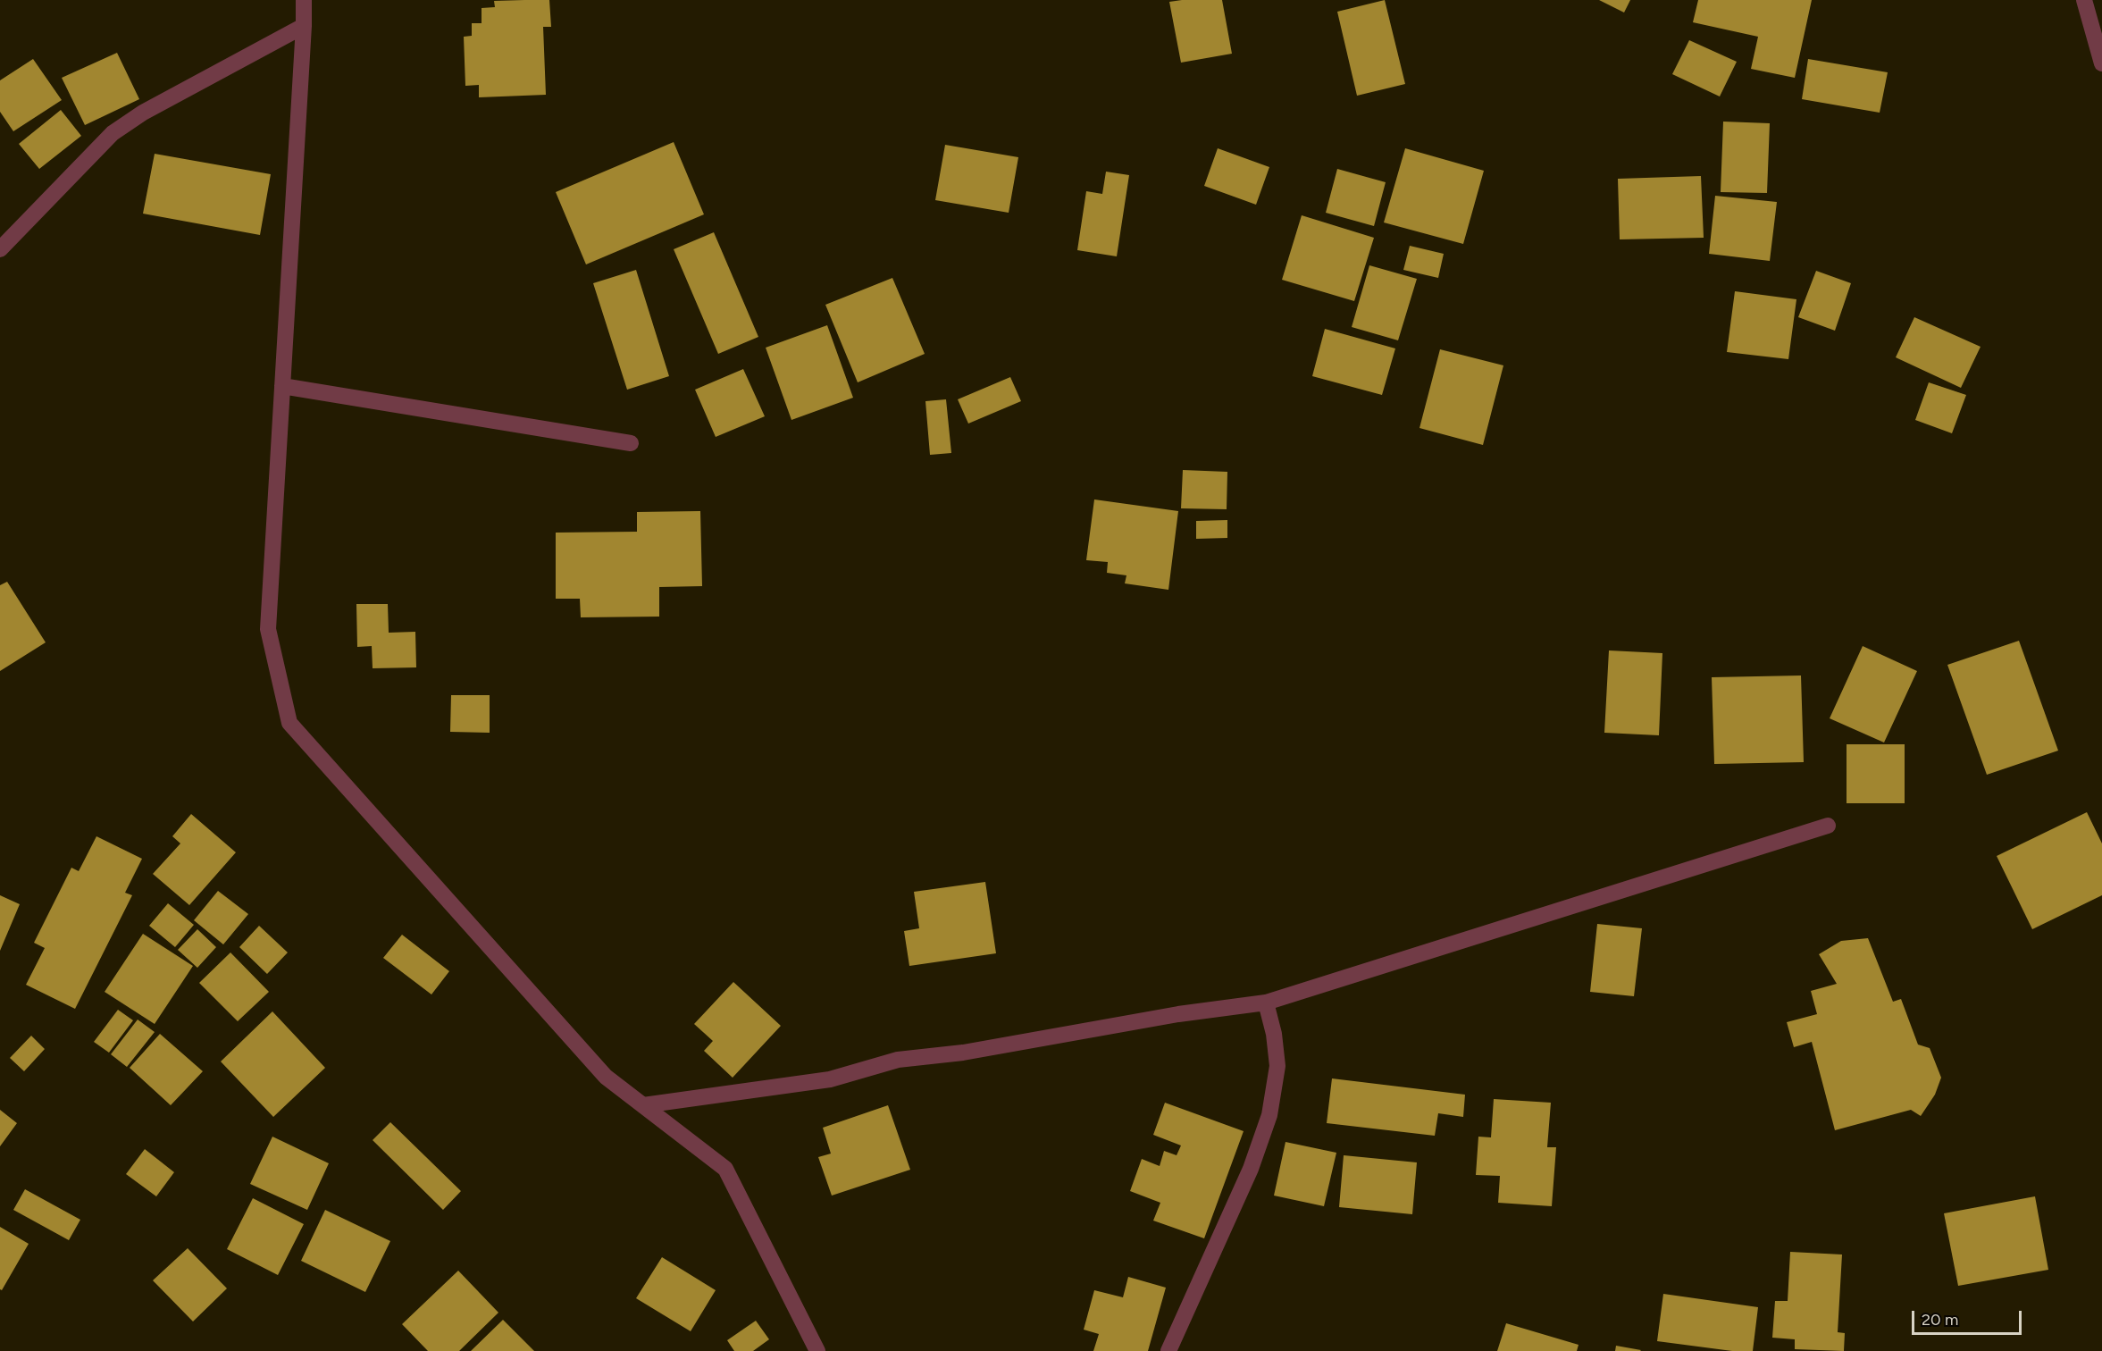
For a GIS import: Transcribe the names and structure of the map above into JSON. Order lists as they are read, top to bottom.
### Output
{
  "scale_bar": "20 m"
}
